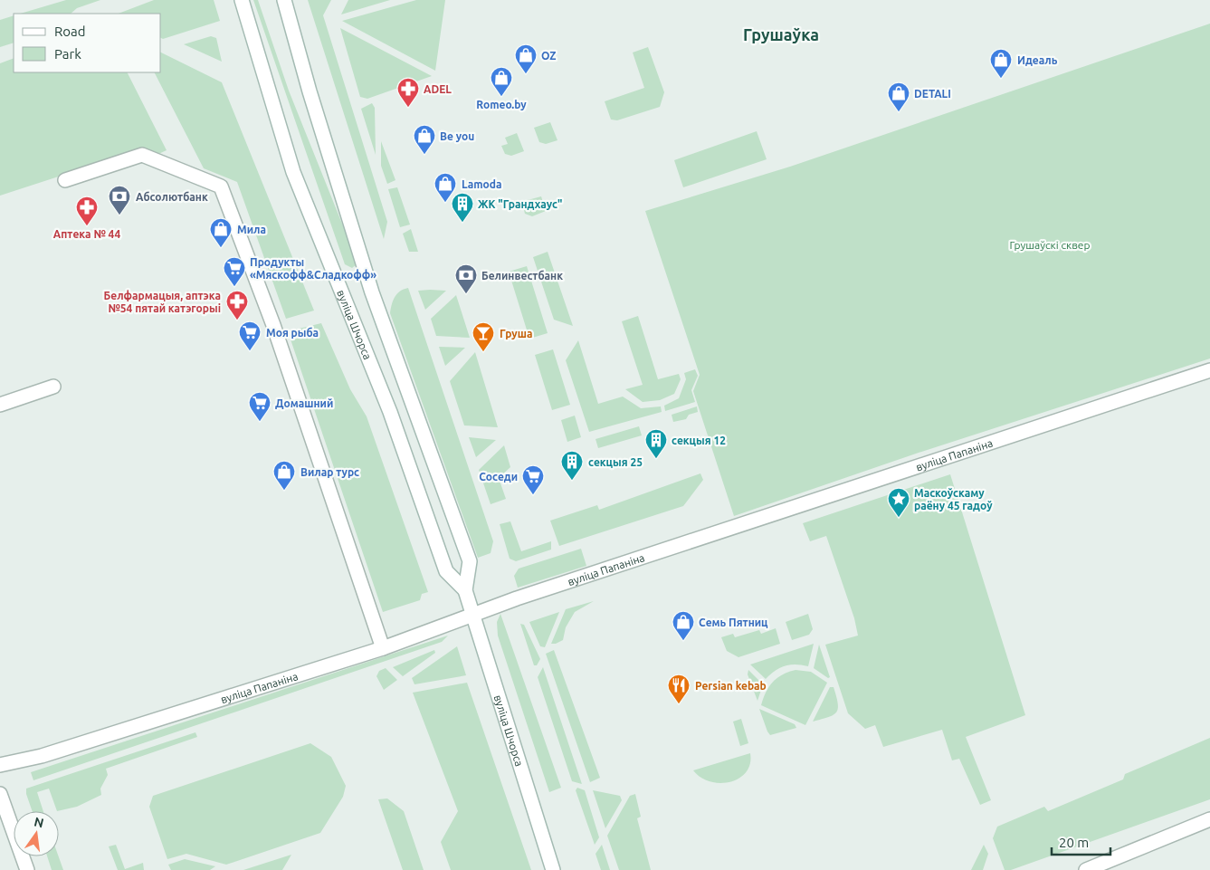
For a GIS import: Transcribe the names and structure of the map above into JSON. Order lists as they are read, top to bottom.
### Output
{
  "streets": {
    "street": ["вуліца Шчорса", "вуліца Папаніна"]
  },
  "crossings": [
    ["вуліца Шчорса", "вуліца Папаніна"]
  ],
  "districts": ["Грушаўка"],
  "parks": ["Грушаўскі сквер"],
  "places": {
    "shop": [
      "OZ",
      "Идеаль",
      "Romeo.by",
      "DETALI",
      "Be you",
      "Lamoda",
      "Мила",
      "Вилар турс",
      "Семь Пятниц"
    ],
    "pharmacy": ["ADEL", "Аптека № 44", "Белфармацыя, аптэка №54 пятай катэгорыі"],
    "bank": ["Абсолютбанк", "Белинвестбанк"],
    "building": ["ЖК \"Грандхаус\"", "секцыя 12", "секцыя 25"],
    "supermarket": [
      "Продукты «Мяскофф&Сладкофф»",
      "Моя рыба",
      "Домашний",
      "Соседи"
    ],
    "bar": ["Груша"],
    "place": ["Маскоўскаму раёну 45 гадоў"],
    "restaurant": ["Persian kebab"]
  },
  "legend": ["Road", "Park"],
  "scale_bar": "20 m",
  "north": "top"
}
